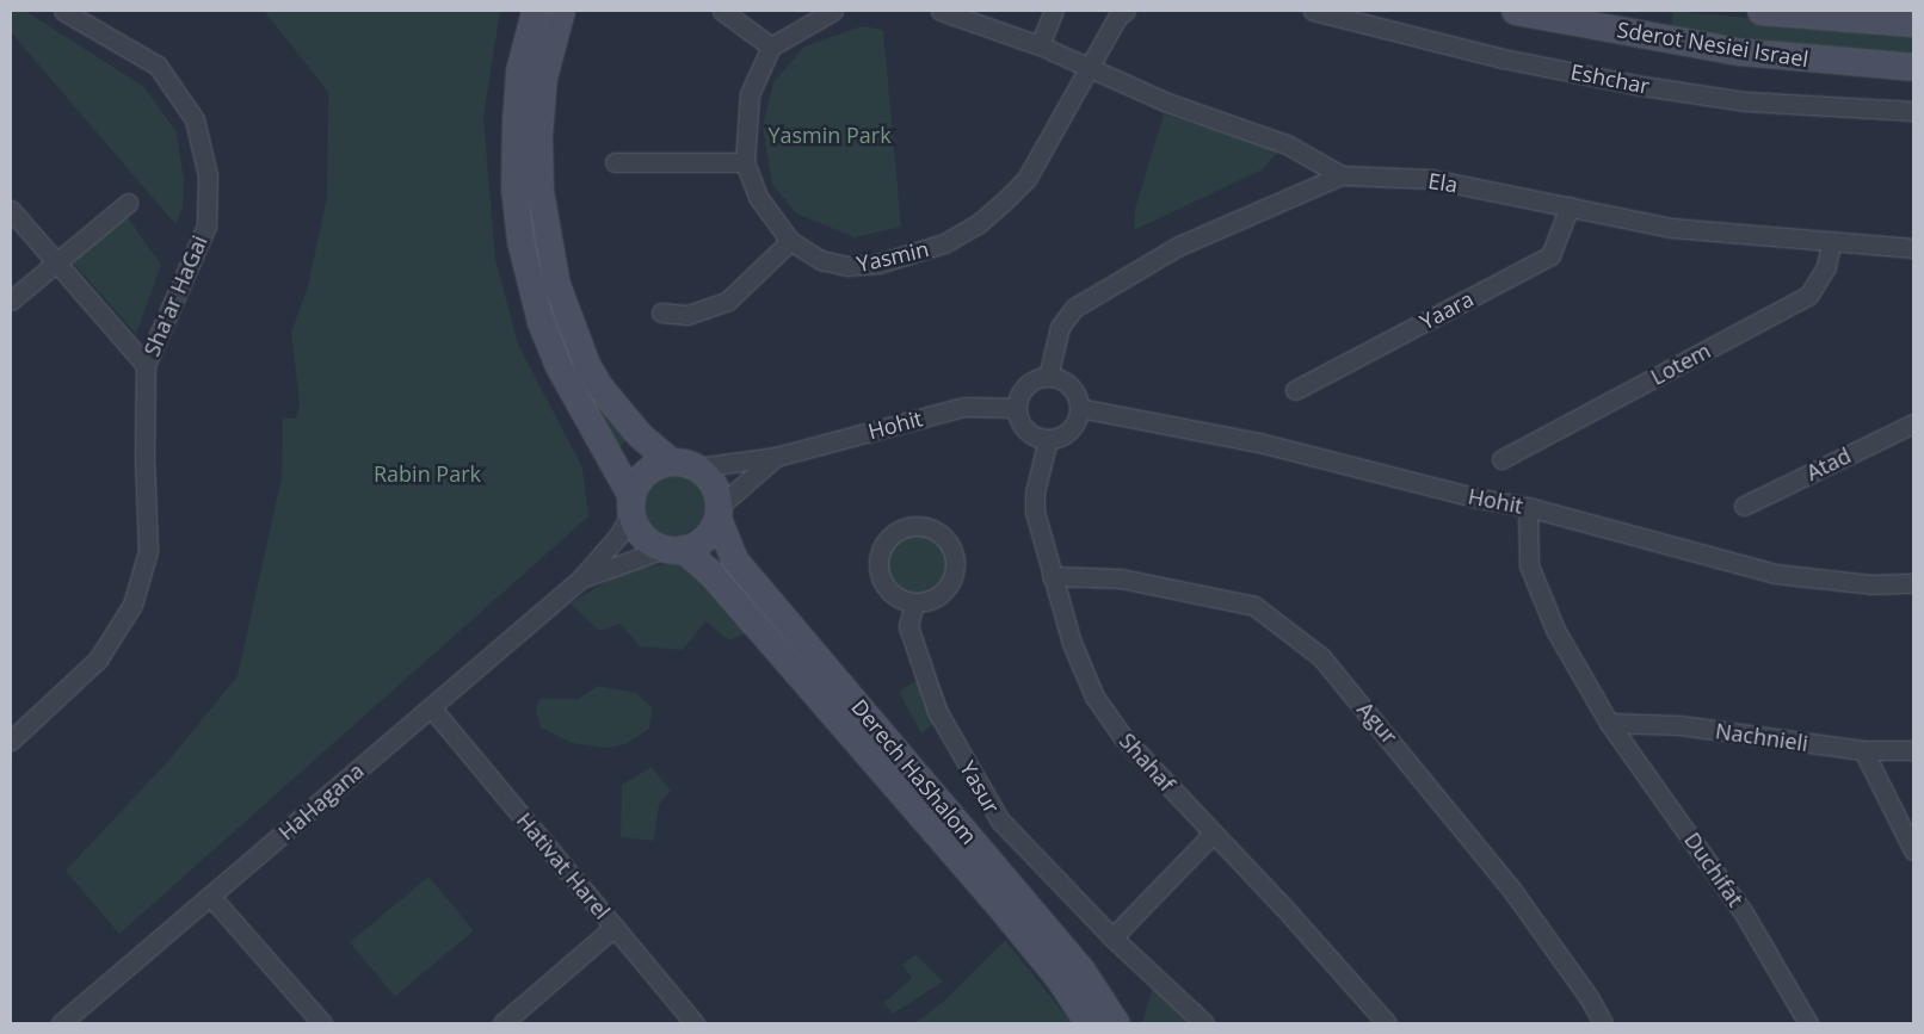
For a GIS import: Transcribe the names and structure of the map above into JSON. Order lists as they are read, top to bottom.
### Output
{
  "streets": {
    "street": [
      "Sderot Nesiei Israel",
      "Eshchar",
      "Ela",
      "Yasmin",
      "Sha'ar HaGai",
      "Yaara",
      "Lotem",
      "Hohit",
      "Atad",
      "Agur",
      "Nachnieli",
      "Shahaf",
      "Derech HaShalom",
      "Yasur",
      "HaHagana",
      "Hativat Harel",
      "Duchifat"
    ]
  },
  "crossings": [
    ["Ela", "Yaara"],
    ["Ela", "Lotem"],
    ["Ela", "Hohit"],
    ["Ela", "Shahaf"],
    ["Hohit", "Shahaf"],
    ["Hohit", "Derech HaShalom"],
    ["Hohit", "HaHagana"],
    ["Hohit", "Duchifat"],
    ["Agur", "Shahaf"],
    ["Nachnieli", "Duchifat"],
    ["Derech HaShalom", "HaHagana"],
    ["HaHagana", "Hativat Harel"]
  ],
  "parks": ["Yasmin Park", "Rabin Park"]
}
